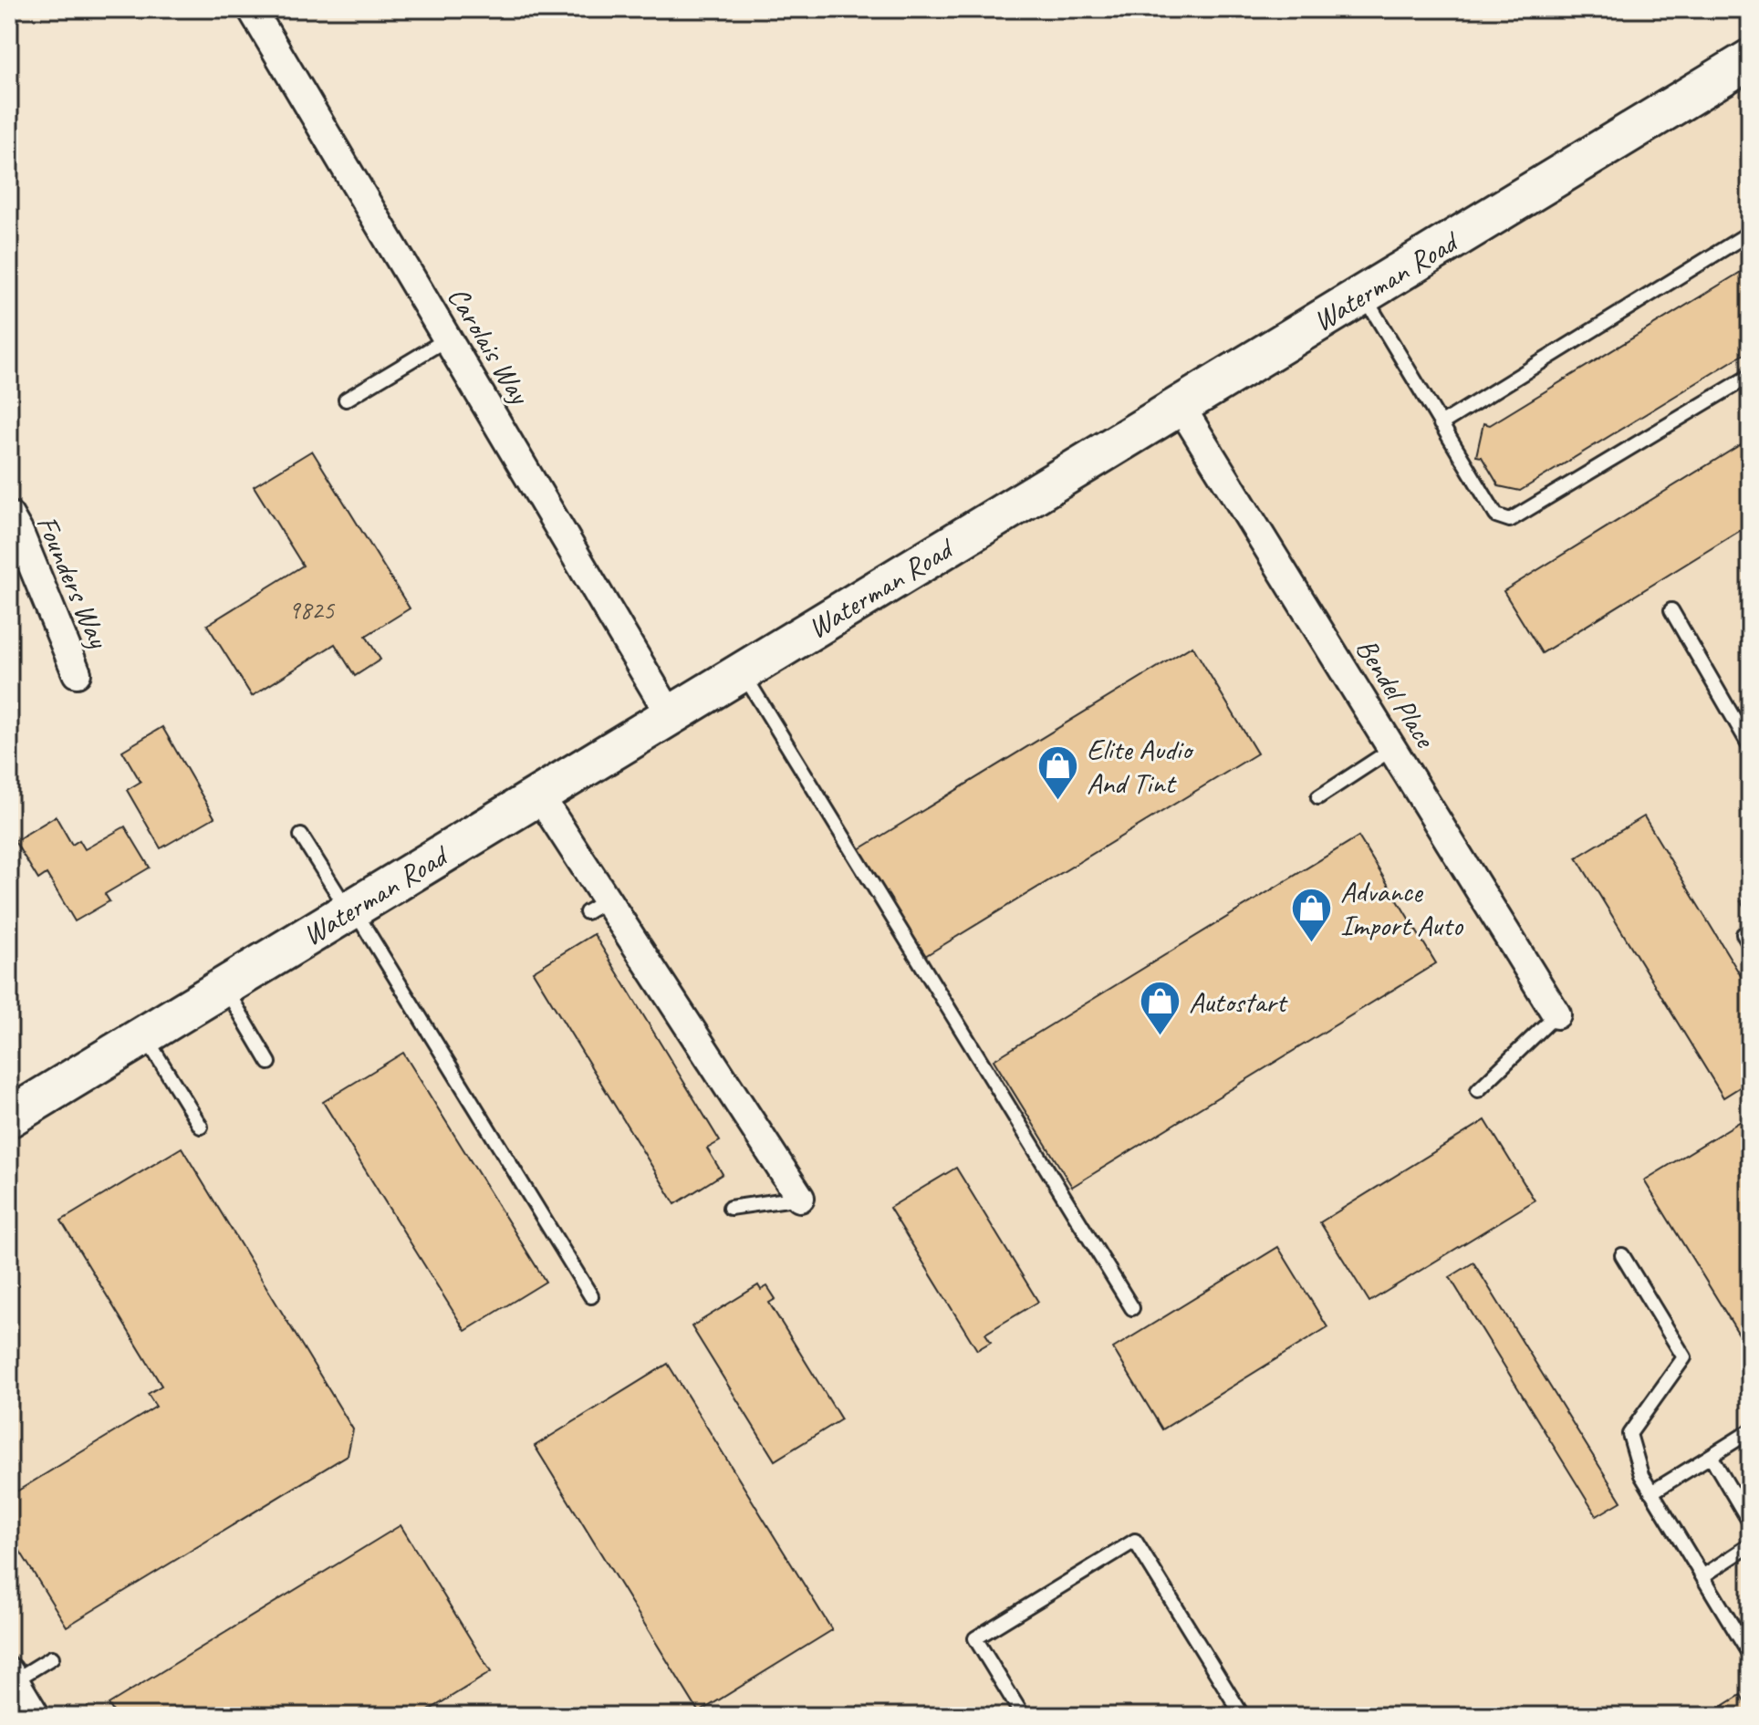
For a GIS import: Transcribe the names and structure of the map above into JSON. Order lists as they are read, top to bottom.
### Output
{
  "streets": {
    "main road": ["Waterman Road"],
    "street": ["Carolais Way", "Founders Way", "Bendel Place"]
  },
  "crossings": [
    ["Waterman Road", "Carolais Way"],
    ["Waterman Road", "Bendel Place"]
  ],
  "places": {
    "shop": ["Elite Audio And Tint", "Advance Import Auto", "Autostart"]
  },
  "house_numbers": ["9825"]
}
